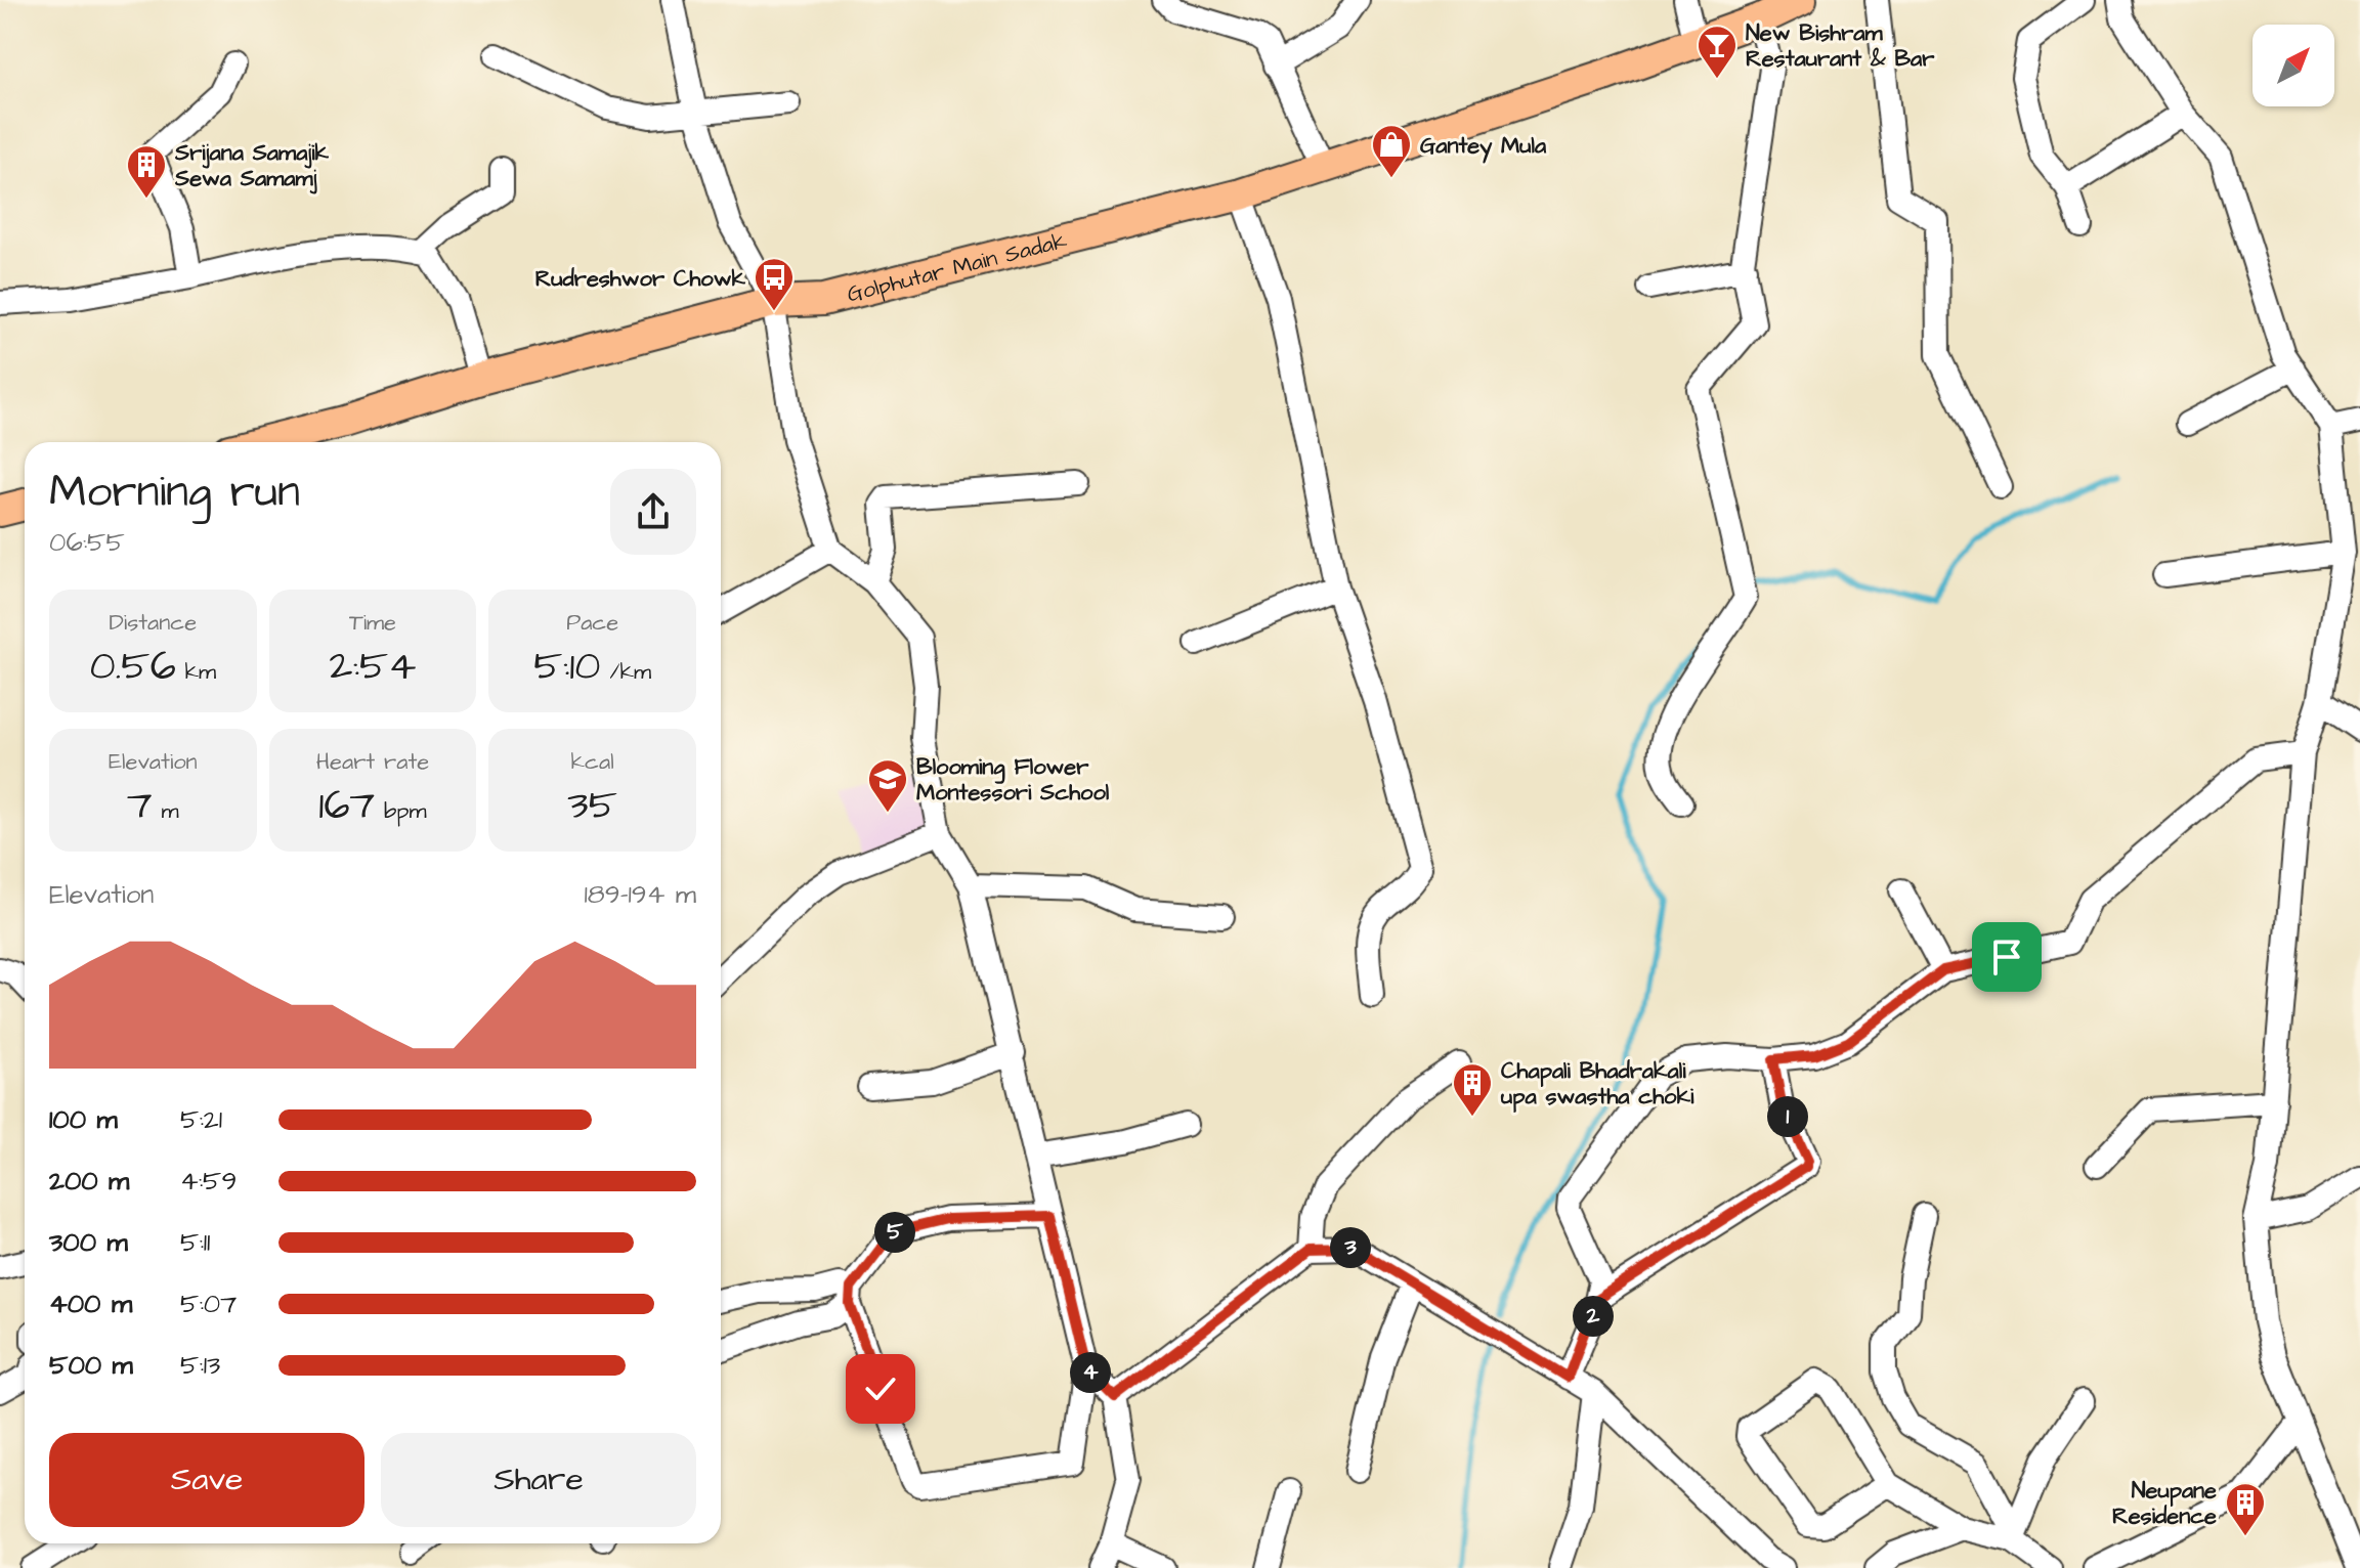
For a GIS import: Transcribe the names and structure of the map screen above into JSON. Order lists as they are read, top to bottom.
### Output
{
  "streets": {
    "main road": ["Golphutar Main Sadak"]
  },
  "places": {
    "bar": ["New Bishram Restaurant & Bar"],
    "shop": ["Gantey Mula"],
    "building": ["Srijana Samajik Sewa Samamj", "Chapali Bhadrakali upa swastha choki", "Neupane Residence"],
    "bus stop": ["Rudreshwor Chowk"],
    "school or university": ["Blooming Flower Montessori School"]
  },
  "north": "top right",
  "page": {
    "heading": ["Morning run", "06:55"],
    "stats": [
      ["Distance", "0.56 km"],
      ["Time", "2:54"],
      ["Pace", "5:10 /km"],
      ["Elevation", "7 m"],
      ["Heart rate", "167 bpm"],
      ["kcal", "35"]
    ],
    "chart": ["Elevation", "189–194 m"],
    "list": [
      {
        "name": "100 m",
        "note": "5:21"
      },
      {
        "name": "200 m",
        "note": "4:59"
      },
      {
        "name": "300 m",
        "note": "5:11"
      },
      {
        "name": "400 m",
        "note": "5:07"
      },
      {
        "name": "500 m",
        "note": "5:13"
      }
    ],
    "pins": [
      "1",
      "5",
      "3",
      "2",
      "4"
    ],
    "buttons": ["Save", "Share"]
  }
}
